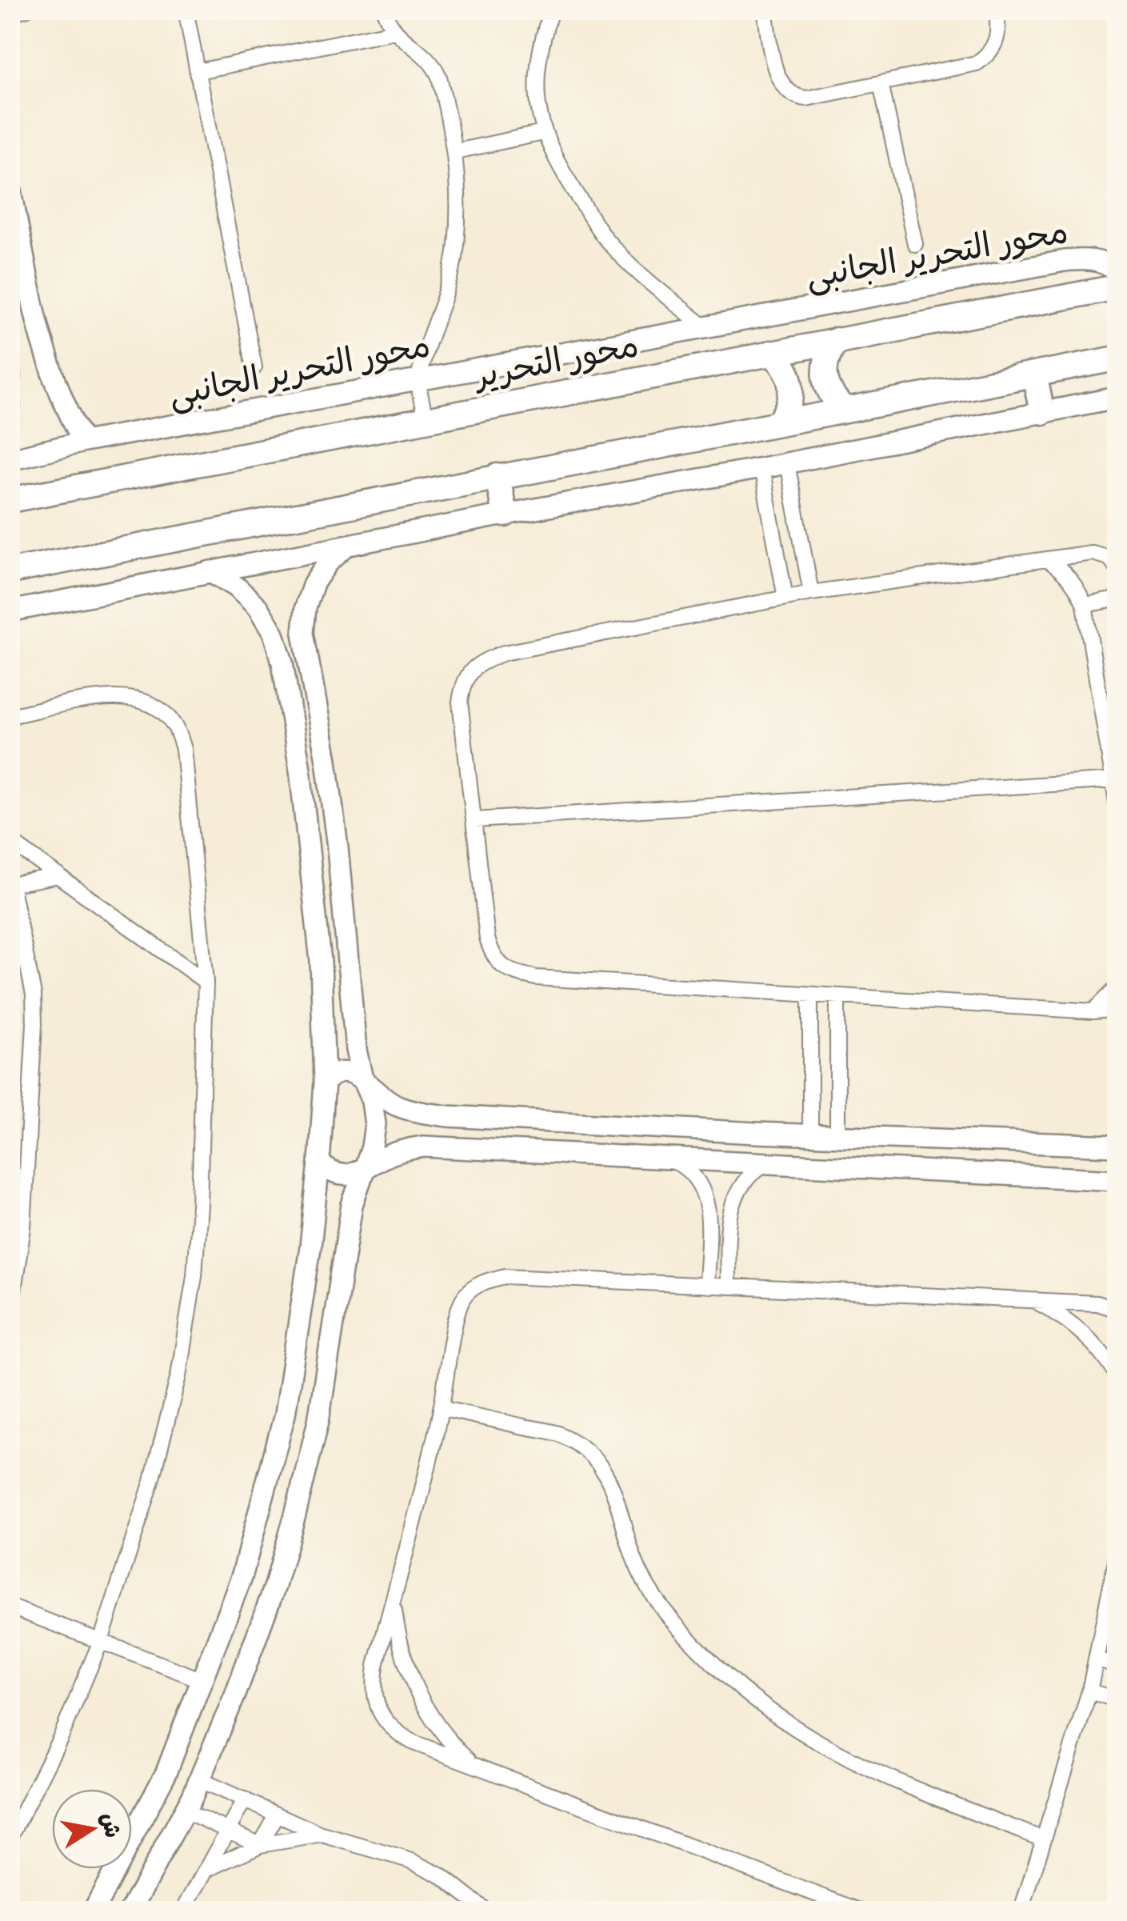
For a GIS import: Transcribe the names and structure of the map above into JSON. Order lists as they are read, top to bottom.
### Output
{
  "streets": {
    "main road": ["محور التحرير"],
    "street": ["محور التحرير الجانبى"]
  },
  "north": "right"
}
